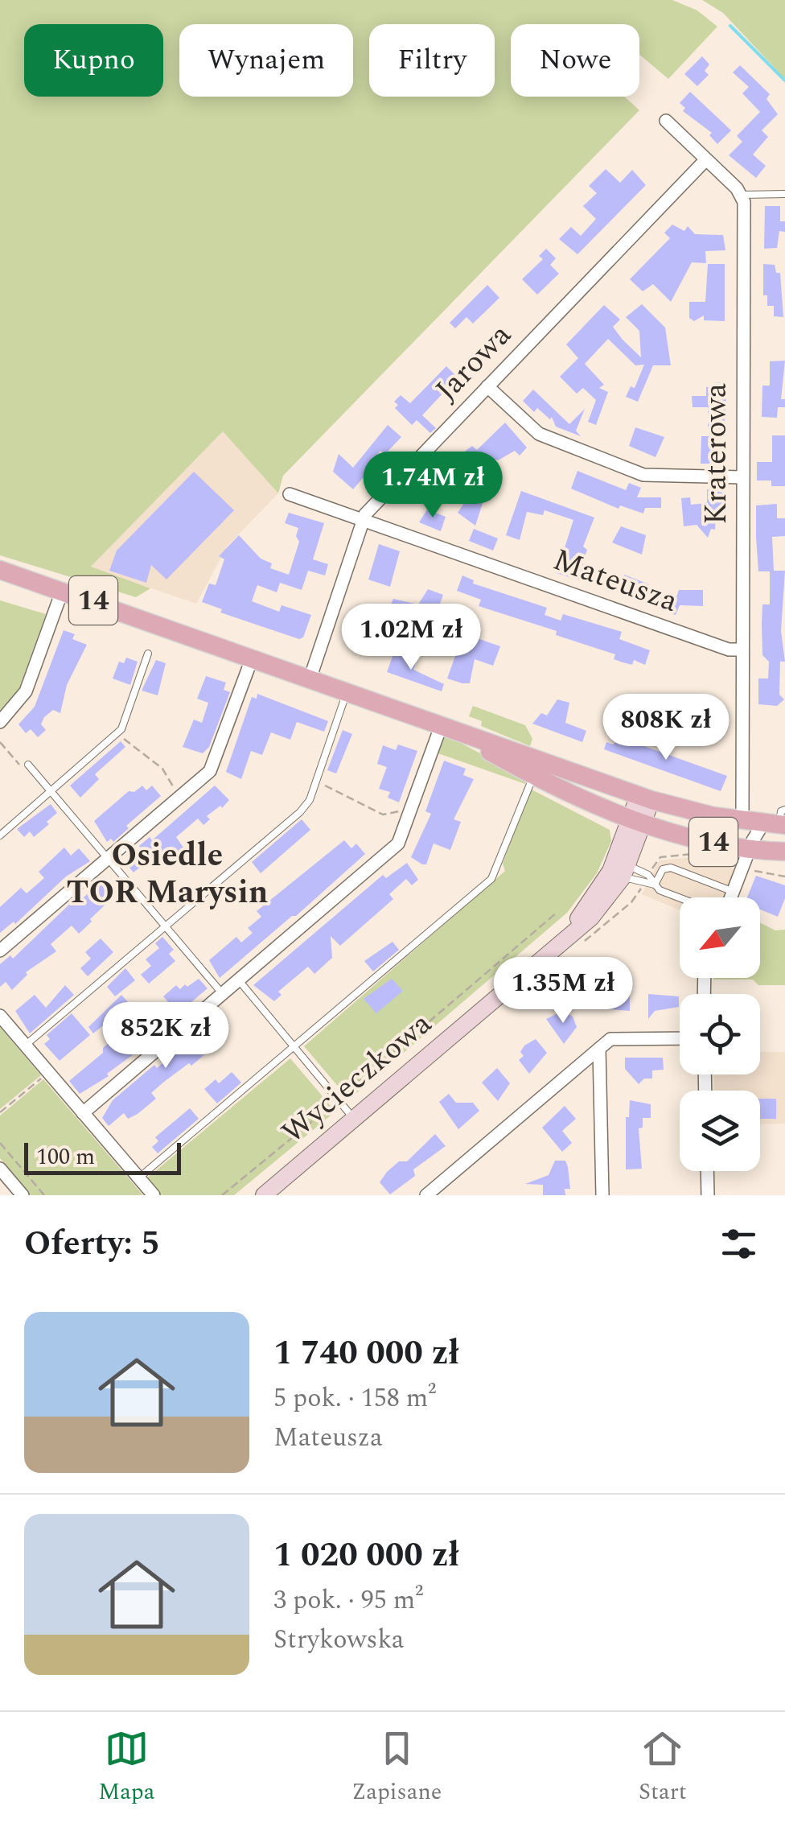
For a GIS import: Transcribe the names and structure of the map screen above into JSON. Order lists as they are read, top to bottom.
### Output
{
  "streets": {
    "main road": ["14"],
    "street": [
      "Jarowa",
      "Kraterowa",
      "Mateusza",
      "Wycieczkowa"
    ]
  },
  "crossings": [
    ["Jarowa", "Mateusza"],
    ["Jarowa", "14"],
    ["Kraterowa", "Mateusza"],
    ["Kraterowa", "14"],
    ["14", "Wycieczkowa"]
  ],
  "districts": ["Osiedle TOR Marysin"],
  "scale_bar": "100 m",
  "north": "bottom left",
  "page": {
    "chip": [
      "Kupno",
      "Wynajem",
      "Filtry",
      "Nowe"
    ],
    "price": [
      "1.74M zł",
      "1.02M zł",
      "808K zł",
      "1.35M zł",
      "852K zł"
    ],
    "scale": "100 m",
    "heading": "Oferty: 5",
    "list": [
      {
        "name": "1 740 000 zł",
        "note": "5 pok. · 158 m² · Mateusza"
      },
      {
        "name": "1 020 000 zł",
        "note": "3 pok. · 95 m² · Strykowska"
      }
    ],
    "tabs": ["Mapa", "Zapisane", "Start"]
  }
}
